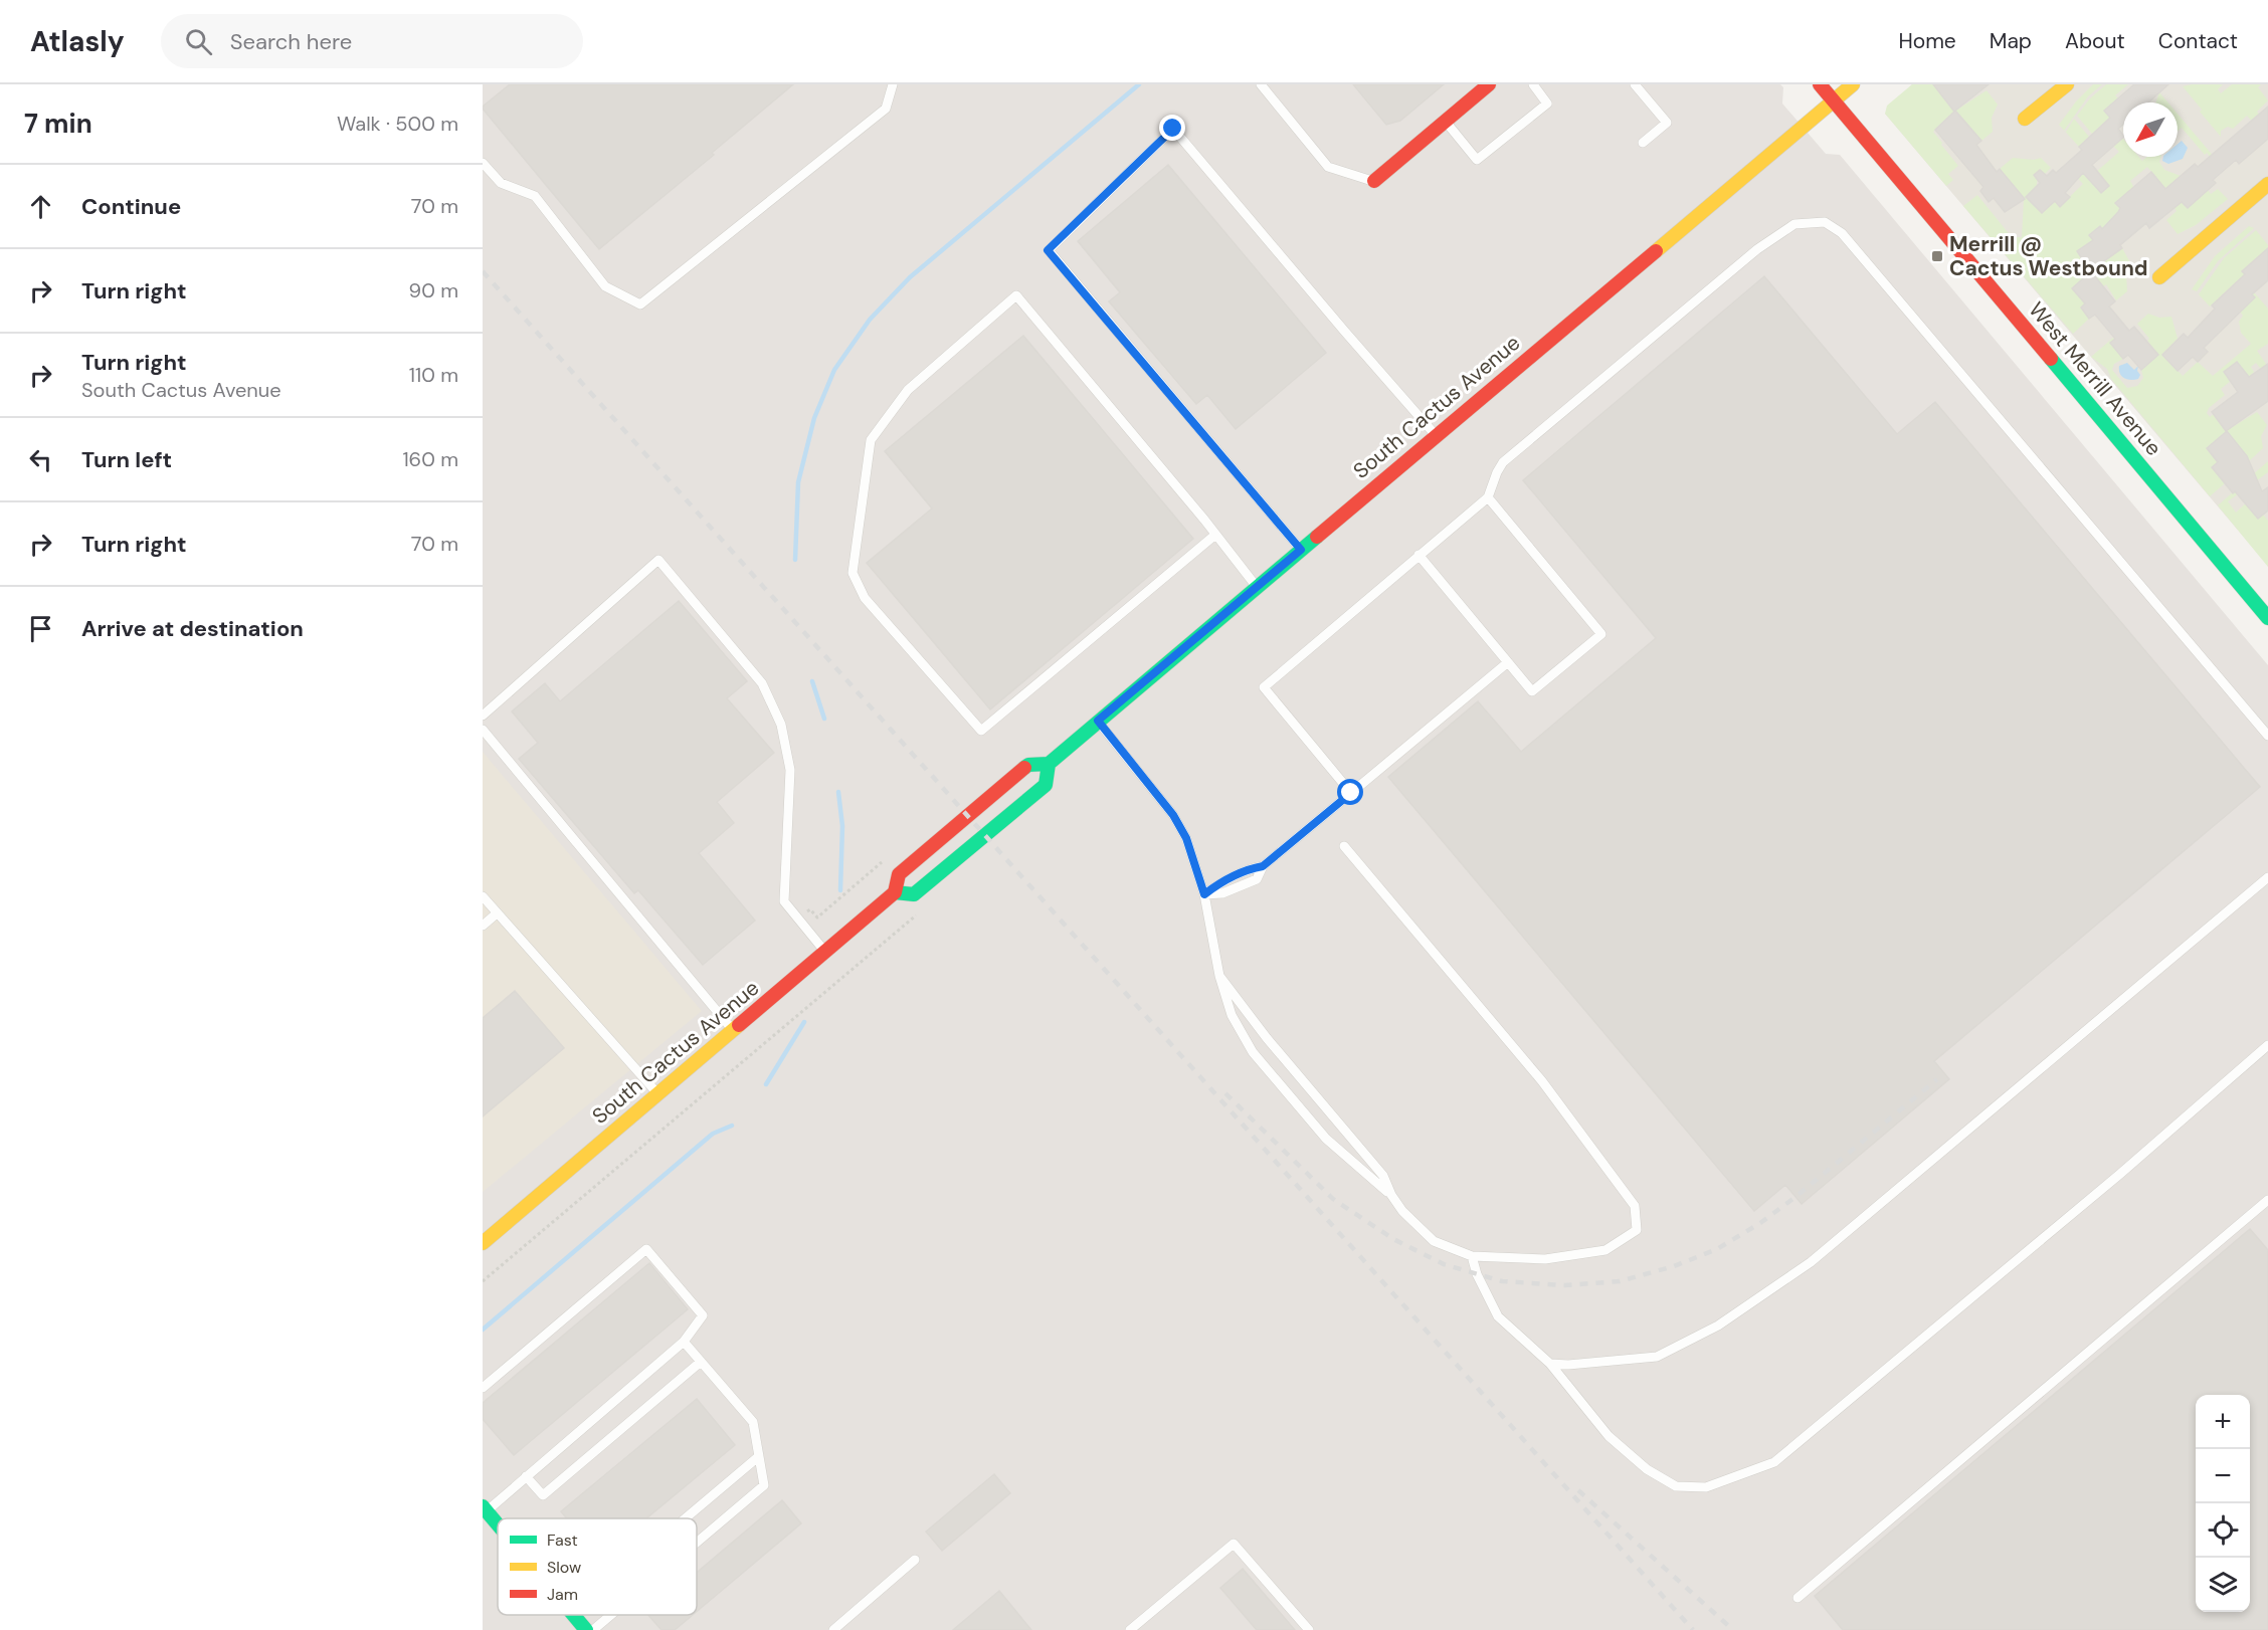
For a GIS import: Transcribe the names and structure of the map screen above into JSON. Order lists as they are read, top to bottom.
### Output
{
  "streets": {
    "main road": ["West Merrill Avenue", "South Cactus Avenue"]
  },
  "crossings": [
    ["West Merrill Avenue", "South Cactus Avenue"]
  ],
  "places": {
    "transit": ["Merrill @ Cactus Westbound"]
  },
  "legend": ["Fast", "Slow", "Jam"],
  "north": "bottom left",
  "page": {
    "header": "Atlasly",
    "search": "Search here",
    "nav": [
      "Home",
      "Map",
      "About",
      "Contact"
    ],
    "heading": ["7 min", "Walk · 500 m"],
    "list": [
      ["Continue", "70 m"],
      ["Turn right", "90 m"],
      ["Turn right", "South Cactus Avenue", "110 m"],
      ["Turn left", "160 m"],
      ["Turn right", "70 m"],
      "Arrive at destination"
    ],
    "map_buttons": ["+", "−"]
  }
}
